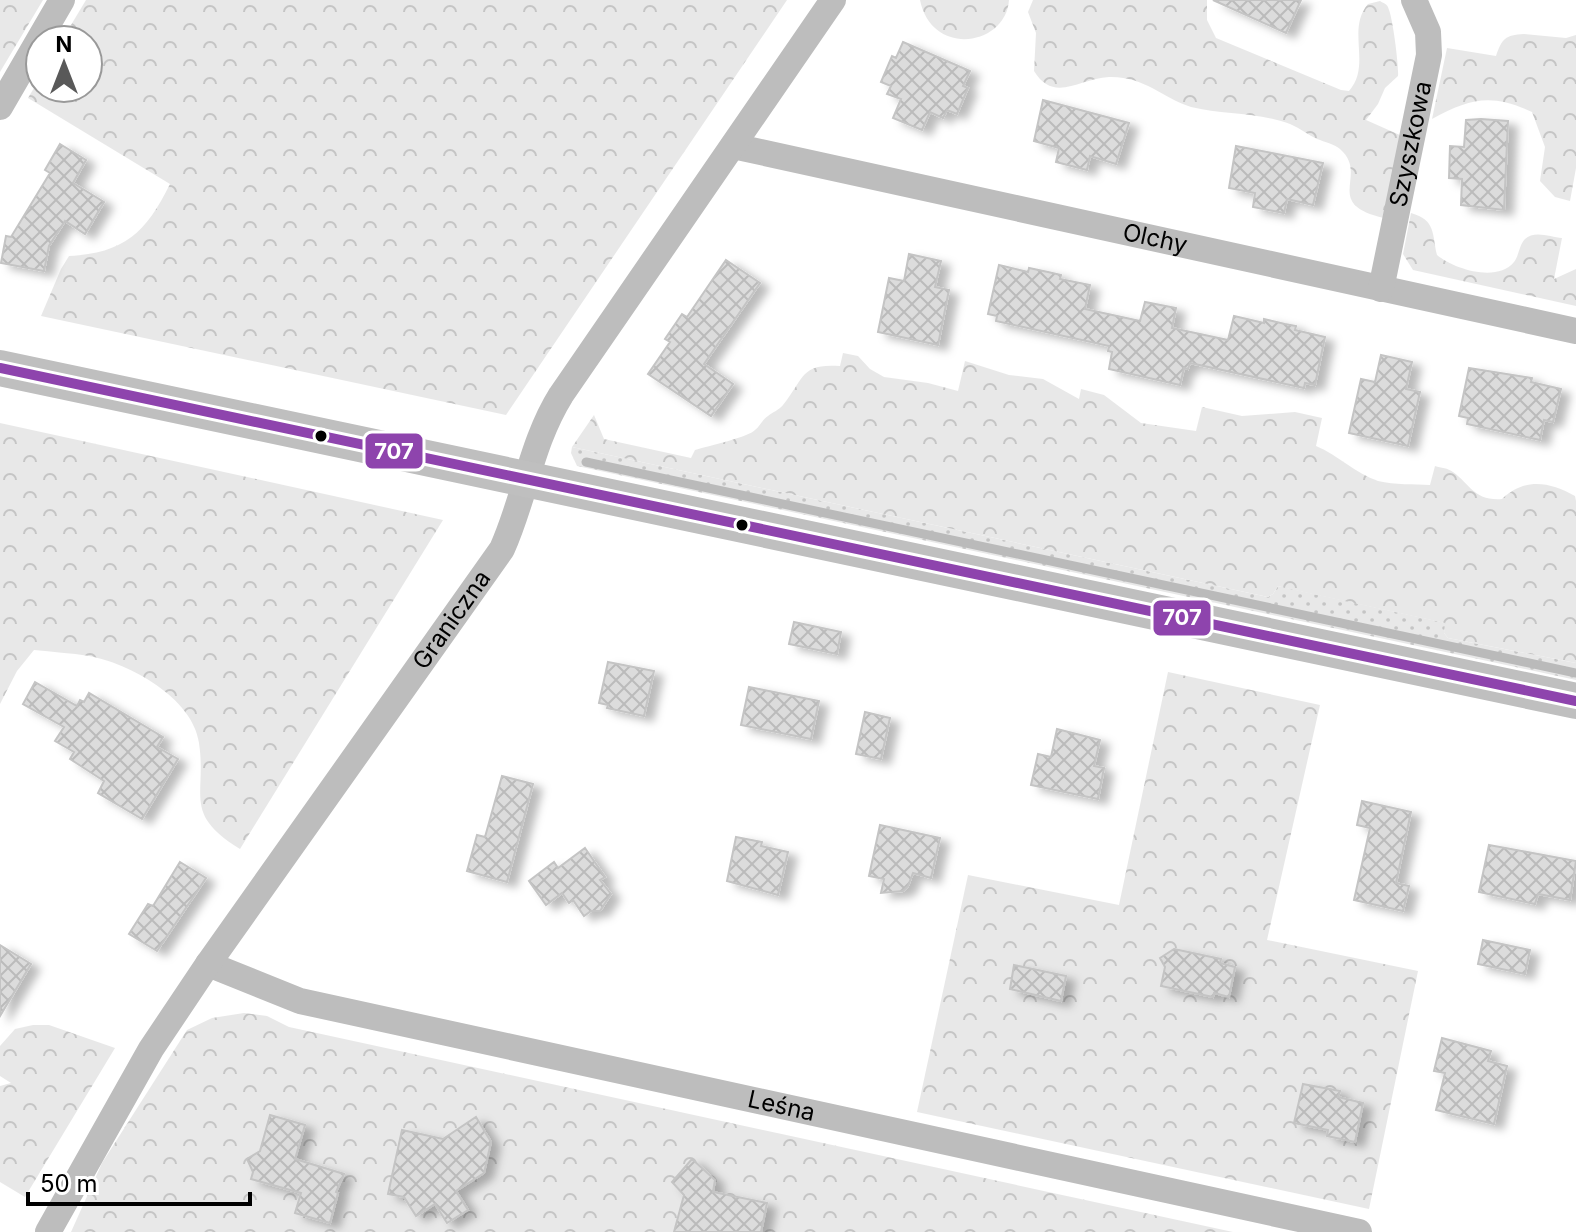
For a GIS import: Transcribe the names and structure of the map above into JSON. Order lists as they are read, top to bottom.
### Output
{
  "streets": {
    "street": [
      "Szyszkowa",
      "Olchy",
      "Graniczna",
      "Leśna"
    ]
  },
  "crossings": [
    ["Szyszkowa", "Olchy"],
    ["Olchy", "Graniczna"],
    ["Graniczna", "Leśna"]
  ],
  "lines": ["transit line 707"],
  "scale_bar": "50 m",
  "north": "top"
}
